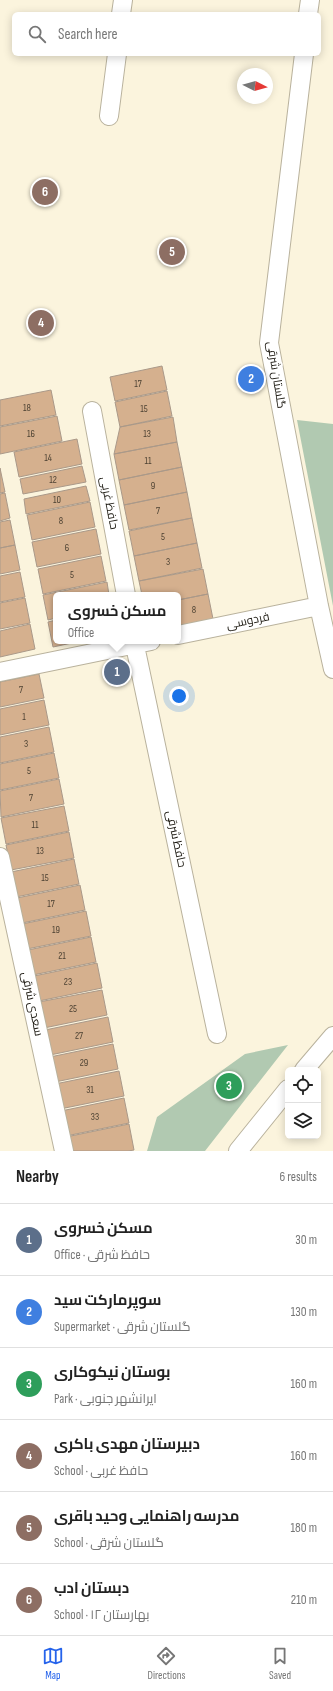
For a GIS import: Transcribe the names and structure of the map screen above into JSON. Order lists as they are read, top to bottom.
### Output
{
  "streets": {
    "street": [
      "گلستان شرقی",
      "حافظ غربی",
      "فردوسی",
      "حافظ شرقی",
      "سعدی شرقی"
    ]
  },
  "crossings": [
    ["گلستان شرقی", "فردوسی"]
  ],
  "house_numbers": [
    "17",
    "18",
    "15",
    "16",
    "13",
    "14",
    "11",
    "12",
    "9",
    "10",
    "7",
    "8",
    "5",
    "6",
    "3",
    "5",
    "8",
    "7",
    "1",
    "3",
    "5",
    "7",
    "11",
    "13",
    "15",
    "17",
    "19",
    "21",
    "23",
    "25",
    "27",
    "29",
    "31",
    "33"
  ],
  "north": "right",
  "page": {
    "search": "Search here",
    "pins": [
      "6",
      "5",
      "4",
      "2",
      "1",
      "3"
    ],
    "popup": ["مسکن خسروی", "Office"],
    "heading": ["Nearby", "6 results"],
    "list": [
      {
        "mark": "1",
        "name": "مسکن خسروی",
        "note": "Office · حافظ شرقی",
        "value": "30 m"
      },
      {
        "mark": "2",
        "name": "سوپرمارکت سید",
        "note": "Supermarket · گلستان شرقی",
        "value": "130 m"
      },
      {
        "mark": "3",
        "name": "بوستان نیکوکاری",
        "note": "Park · ایرانشهر جنوبی",
        "value": "160 m"
      },
      {
        "mark": "4",
        "name": "دبیرستان مهدی باکری",
        "note": "School · حافظ غربی",
        "value": "160 m"
      },
      {
        "mark": "5",
        "name": "مدرسه راهنمایی وحید باقری",
        "note": "School · گلستان شرقی",
        "value": "180 m"
      },
      {
        "mark": "6",
        "name": "دبستان ادب",
        "note": "School · بهارستان ۱۲",
        "value": "210 m"
      }
    ],
    "nav": ["Map", "Directions", "Saved"]
  }
}
